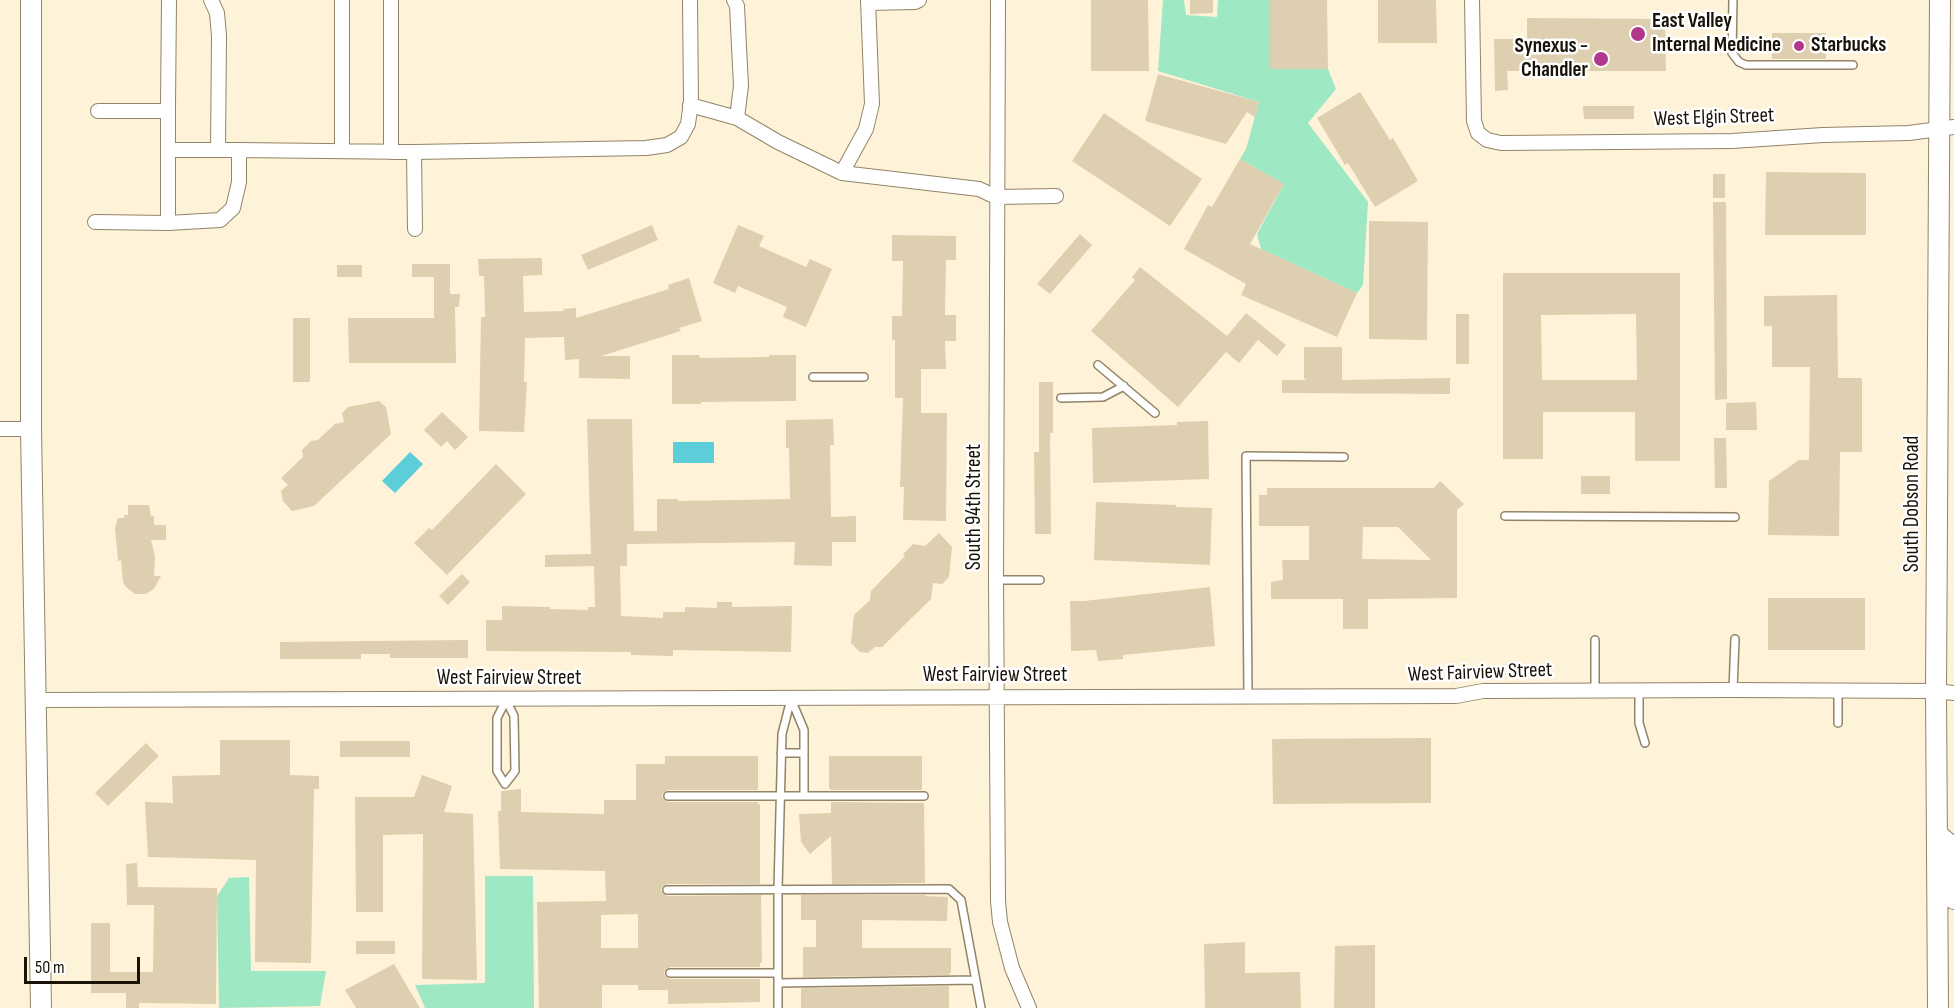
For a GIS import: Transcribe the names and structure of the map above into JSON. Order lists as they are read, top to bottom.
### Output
{
  "streets": {
    "main road": ["South Dobson Road"],
    "street": ["West Elgin Street", "South 94th Street", "West Fairview Street"]
  },
  "crossings": [
    ["West Elgin Street", "South Dobson Road"],
    ["South Dobson Road", "West Fairview Street"],
    ["South 94th Street", "West Fairview Street"]
  ],
  "places": ["East Valley Internal Medicine", "Starbucks", "Synexus - Chandler"],
  "scale_bar": "50 m"
}
